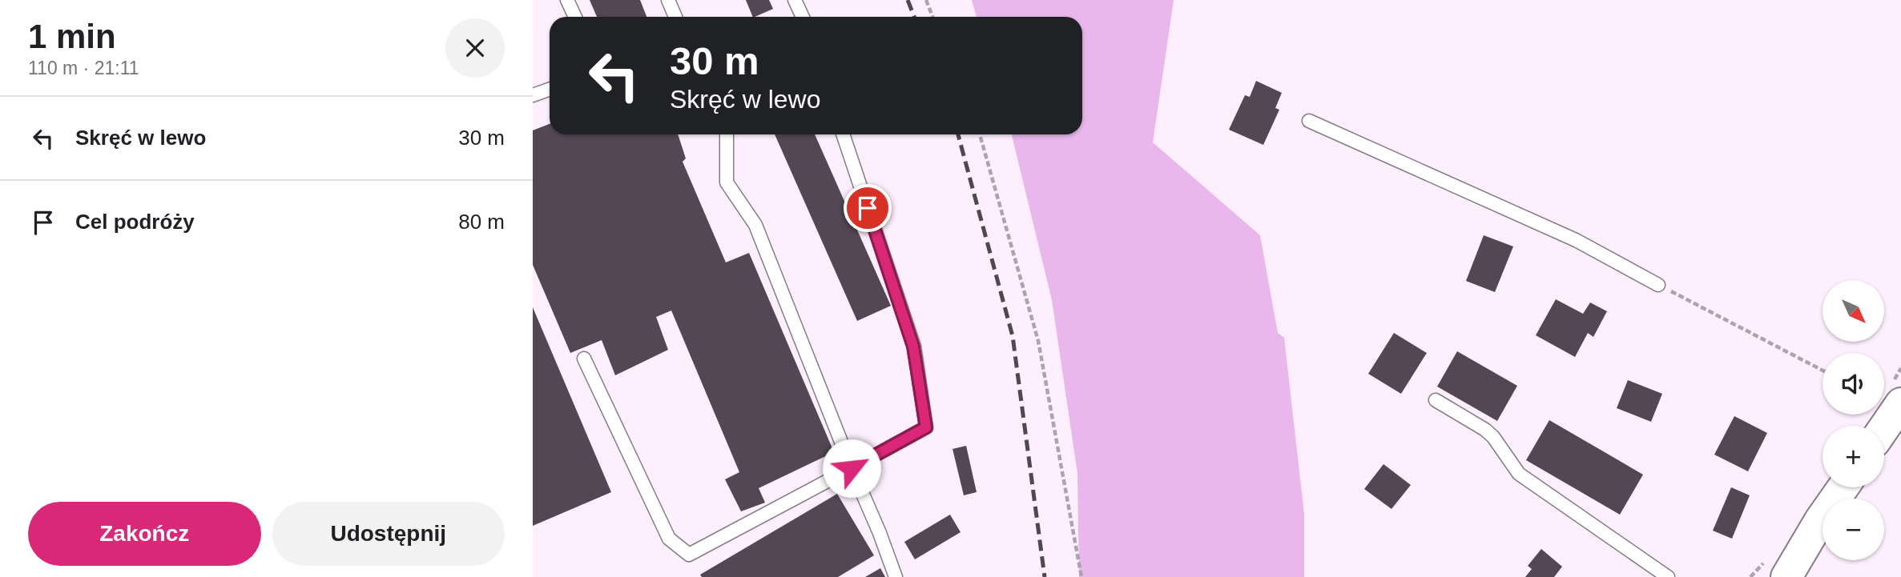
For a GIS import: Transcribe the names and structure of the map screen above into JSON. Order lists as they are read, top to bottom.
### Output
{
  "north": "bottom right",
  "page": {
    "heading": ["1 min", "110 m · 21:11"],
    "turn": ["30 m", "Skręć w lewo"],
    "list": [
      {
        "name": "Skręć w lewo",
        "value": "30 m"
      },
      {
        "name": "Cel podróży",
        "value": "80 m"
      }
    ],
    "map_buttons": ["+", "−"],
    "buttons": ["Zakończ", "Udostępnij"]
  }
}
